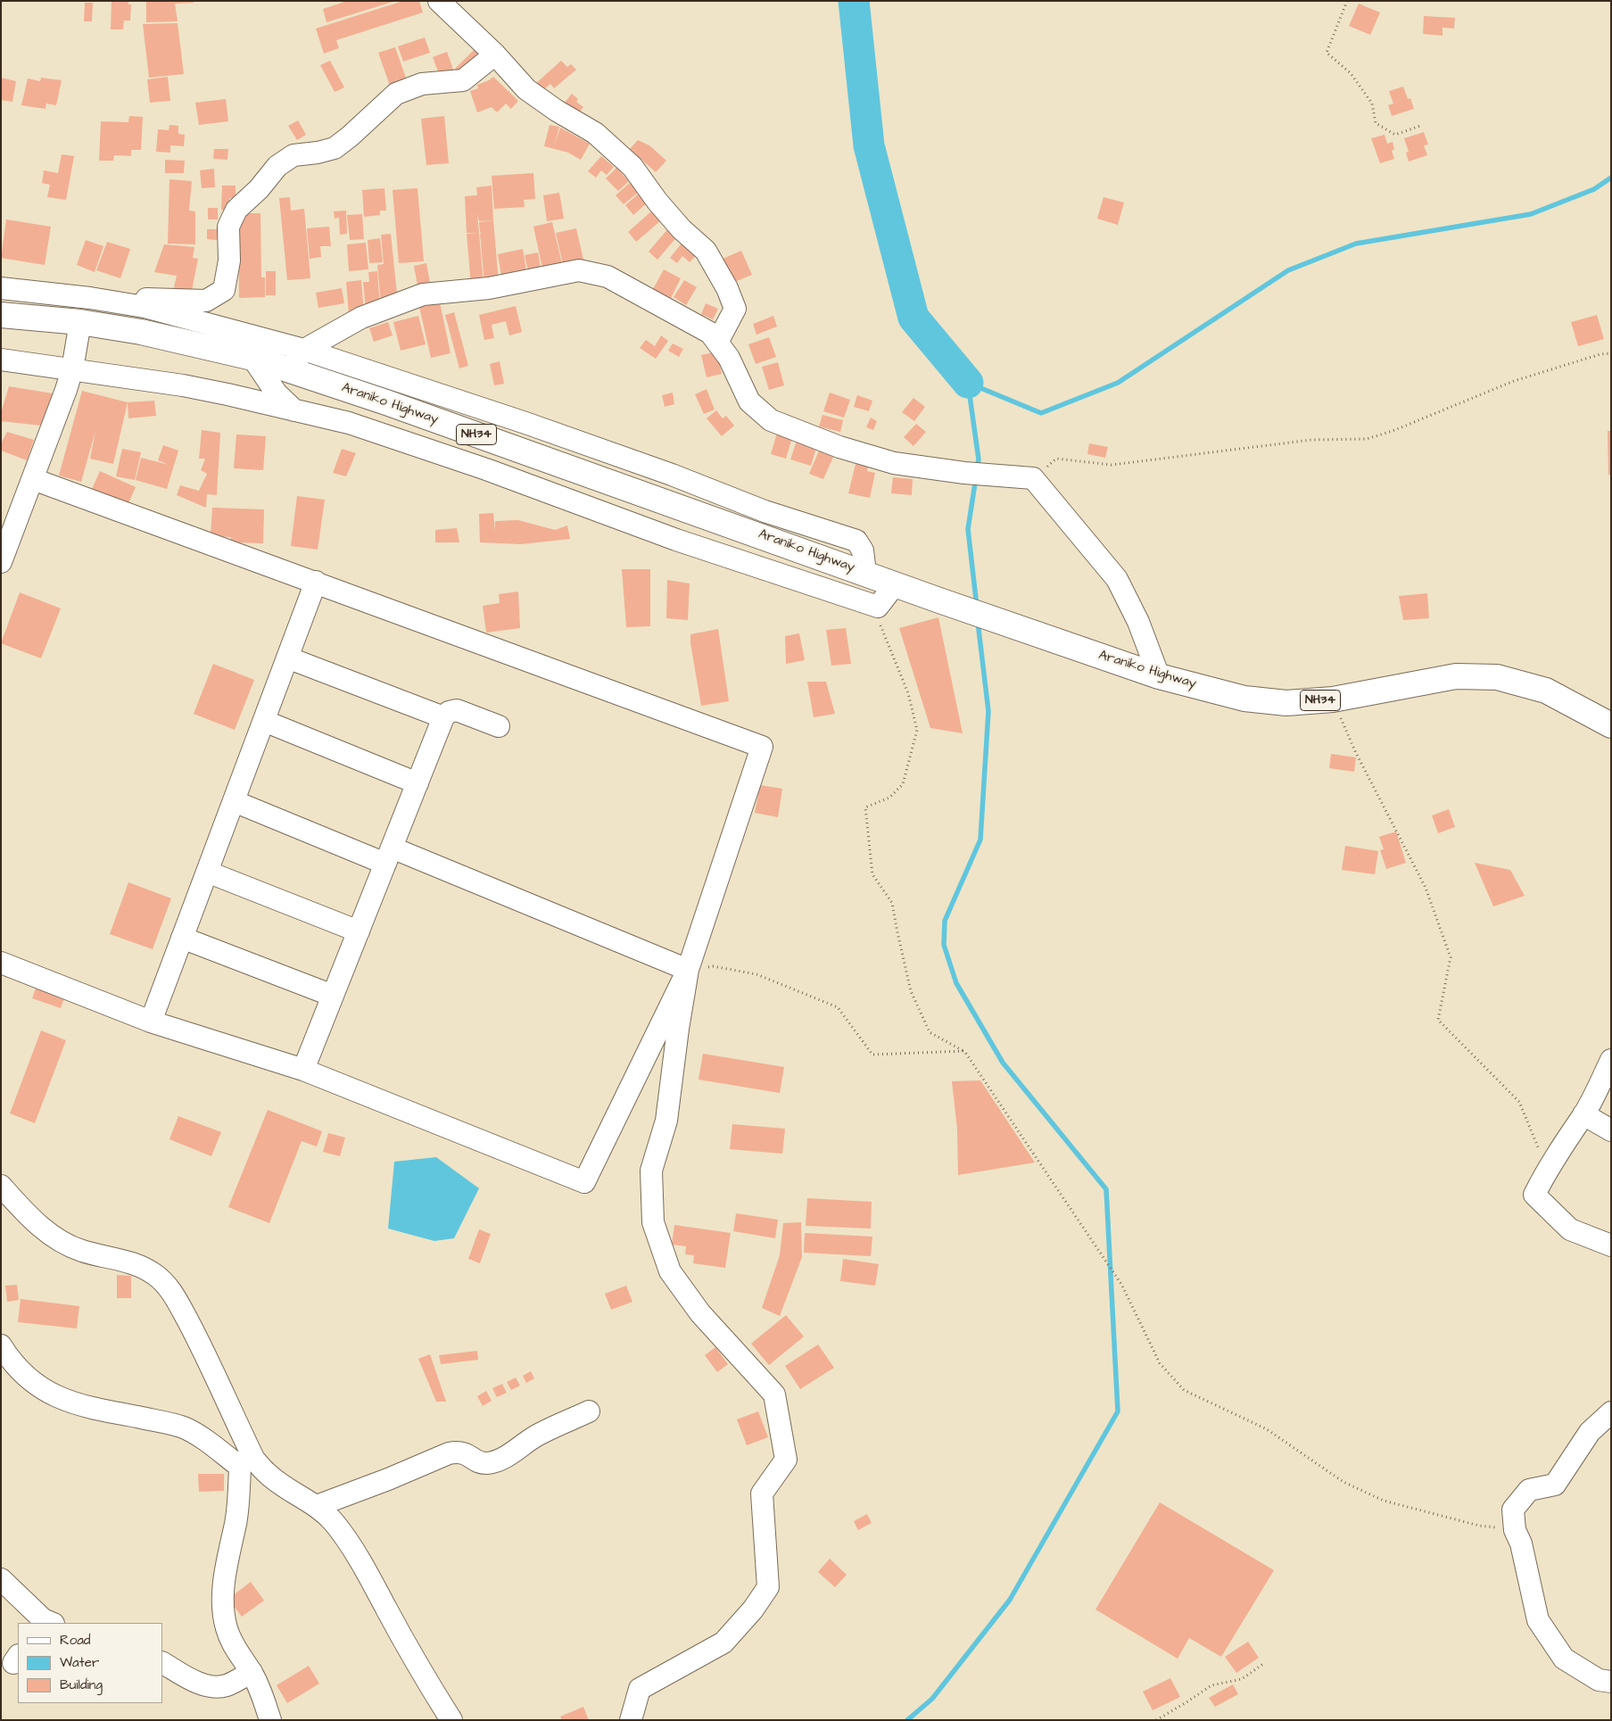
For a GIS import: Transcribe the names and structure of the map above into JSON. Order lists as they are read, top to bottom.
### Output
{
  "streets": {
    "highway": ["Araniko Highway", "NH34"]
  },
  "legend": ["Road", "Water", "Building"]
}
